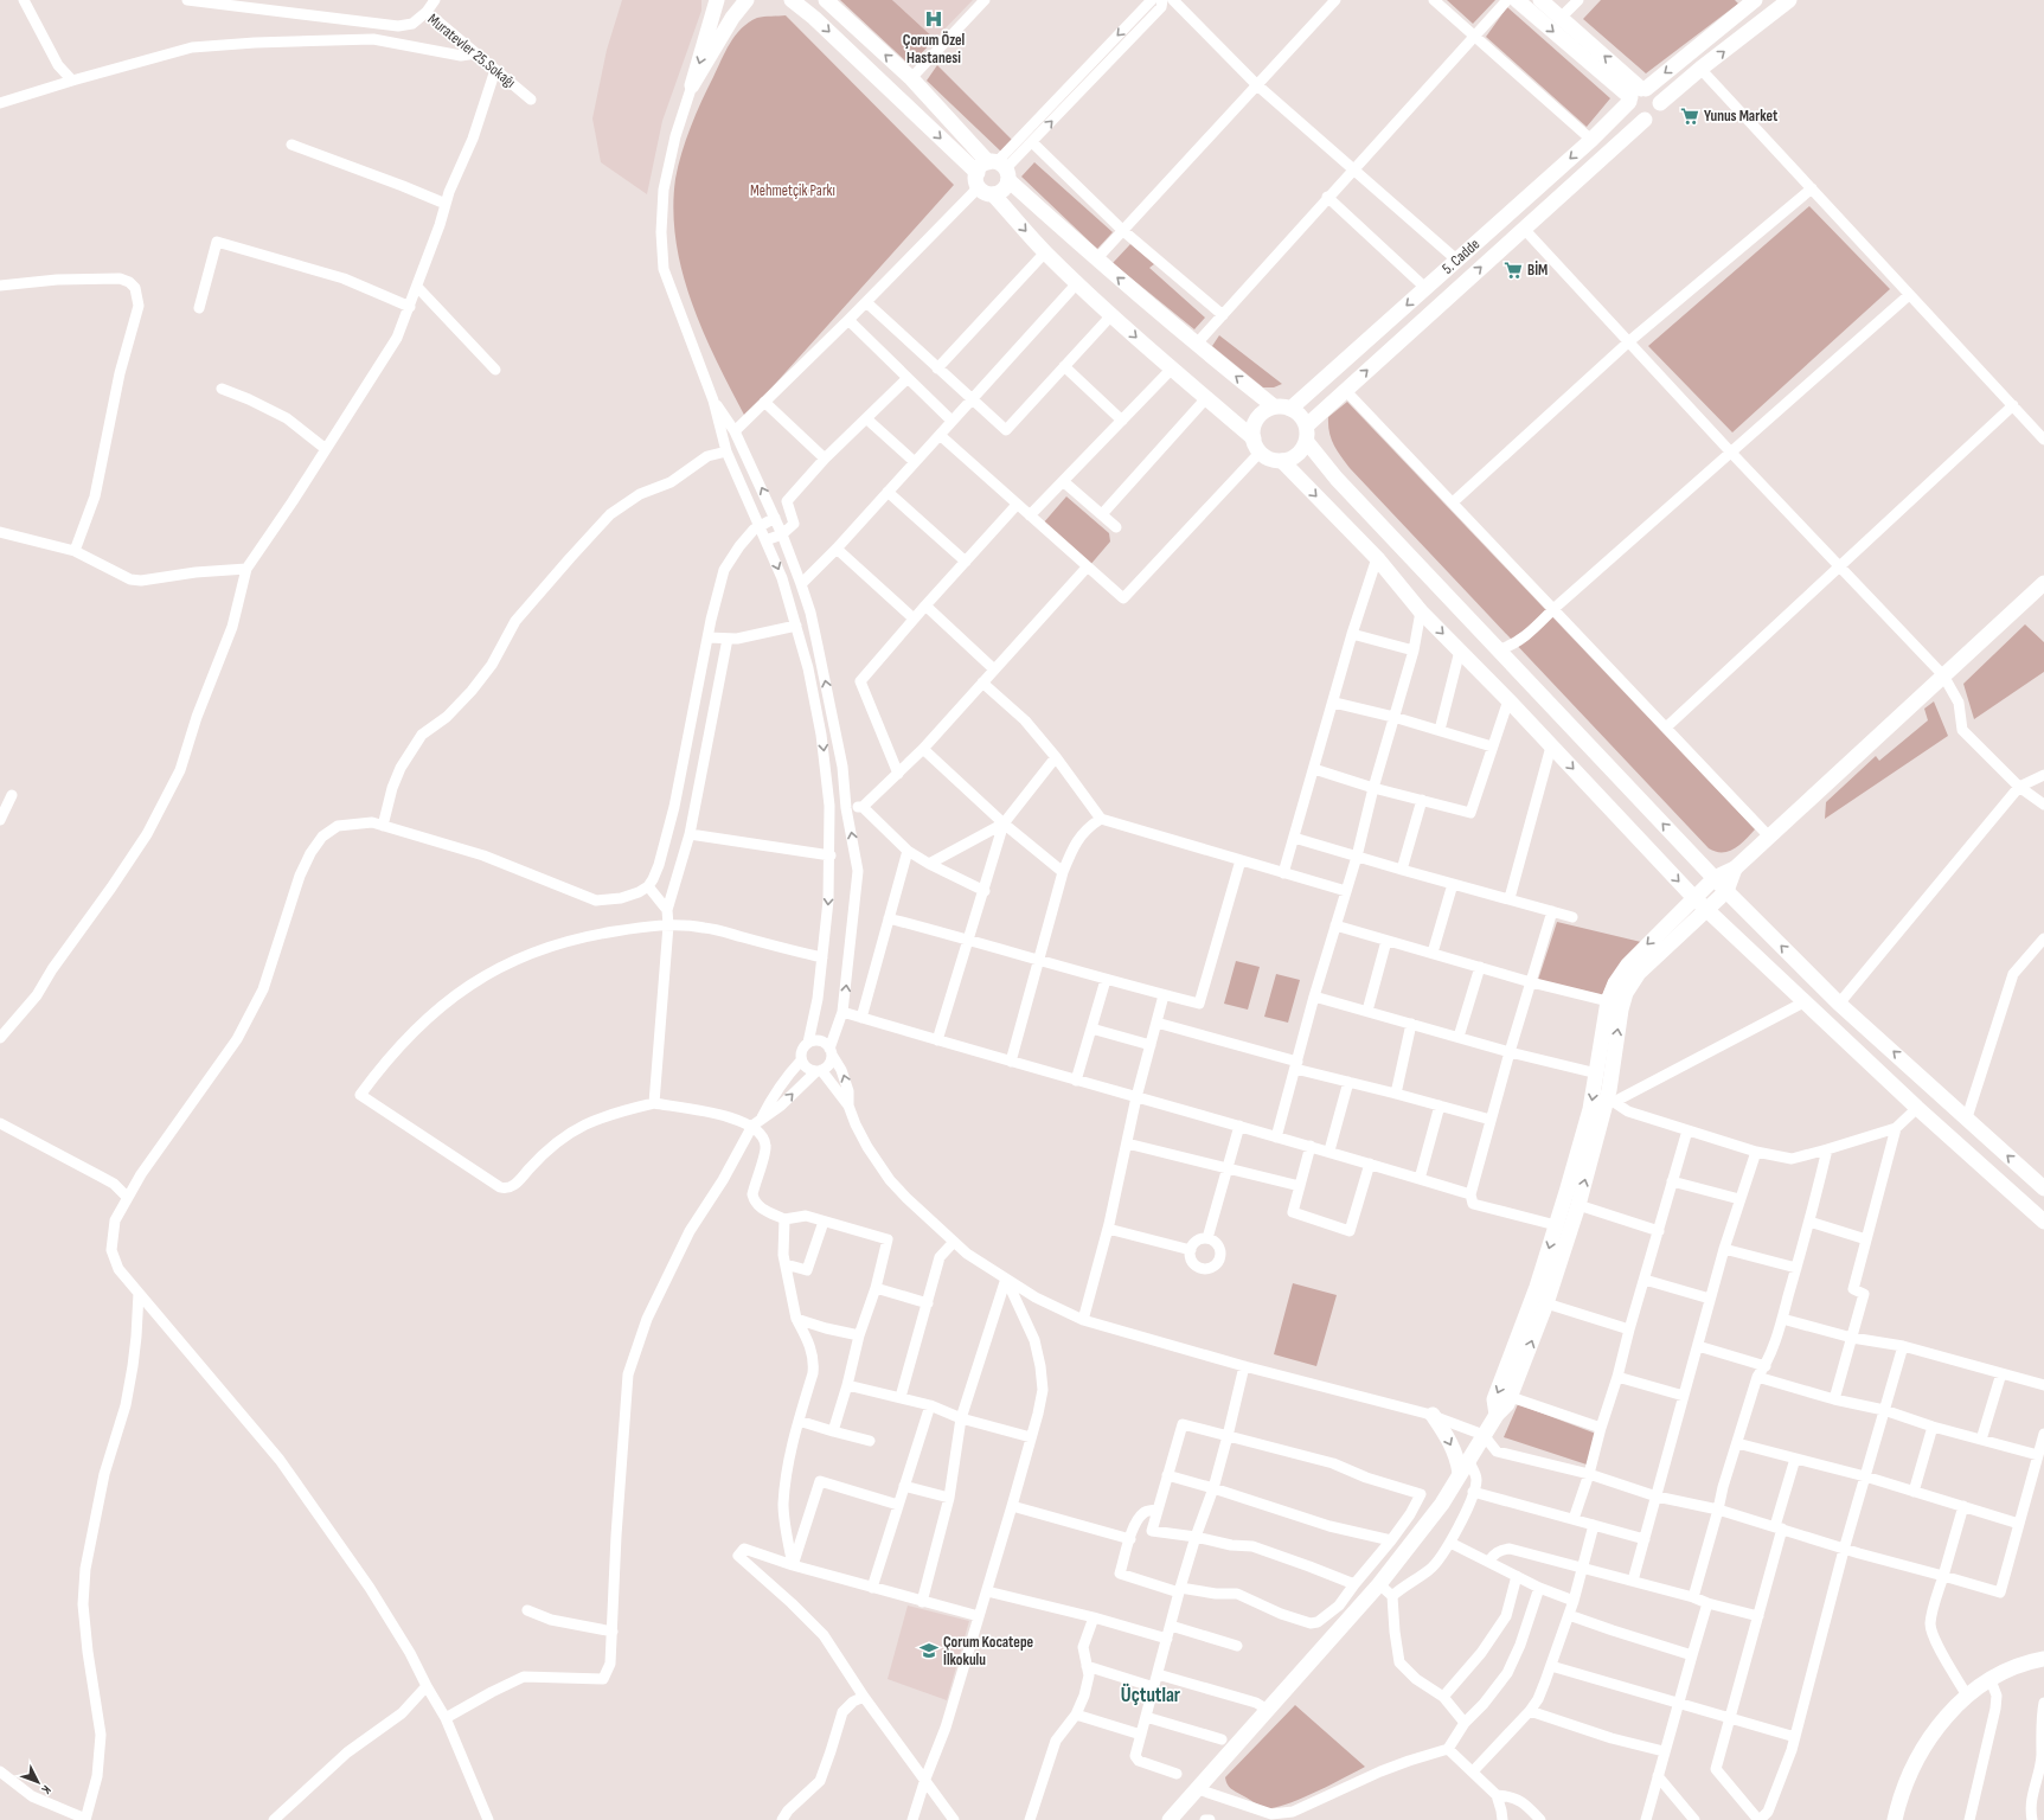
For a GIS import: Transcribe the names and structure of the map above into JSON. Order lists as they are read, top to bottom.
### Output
{
  "streets": {
    "street": ["Muratevler 25.Sokağı", "5. Cadde"]
  },
  "districts": ["Üçtutlar"],
  "parks": ["Mehmetçik Parkı"],
  "places": {
    "hospital": ["Çorum Özel Hastanesi"],
    "supermarket": ["Yunus Market", "BİM"],
    "school or university": ["Çorum Kocatepe İlkokulu"]
  },
  "north": "bottom right"
}
